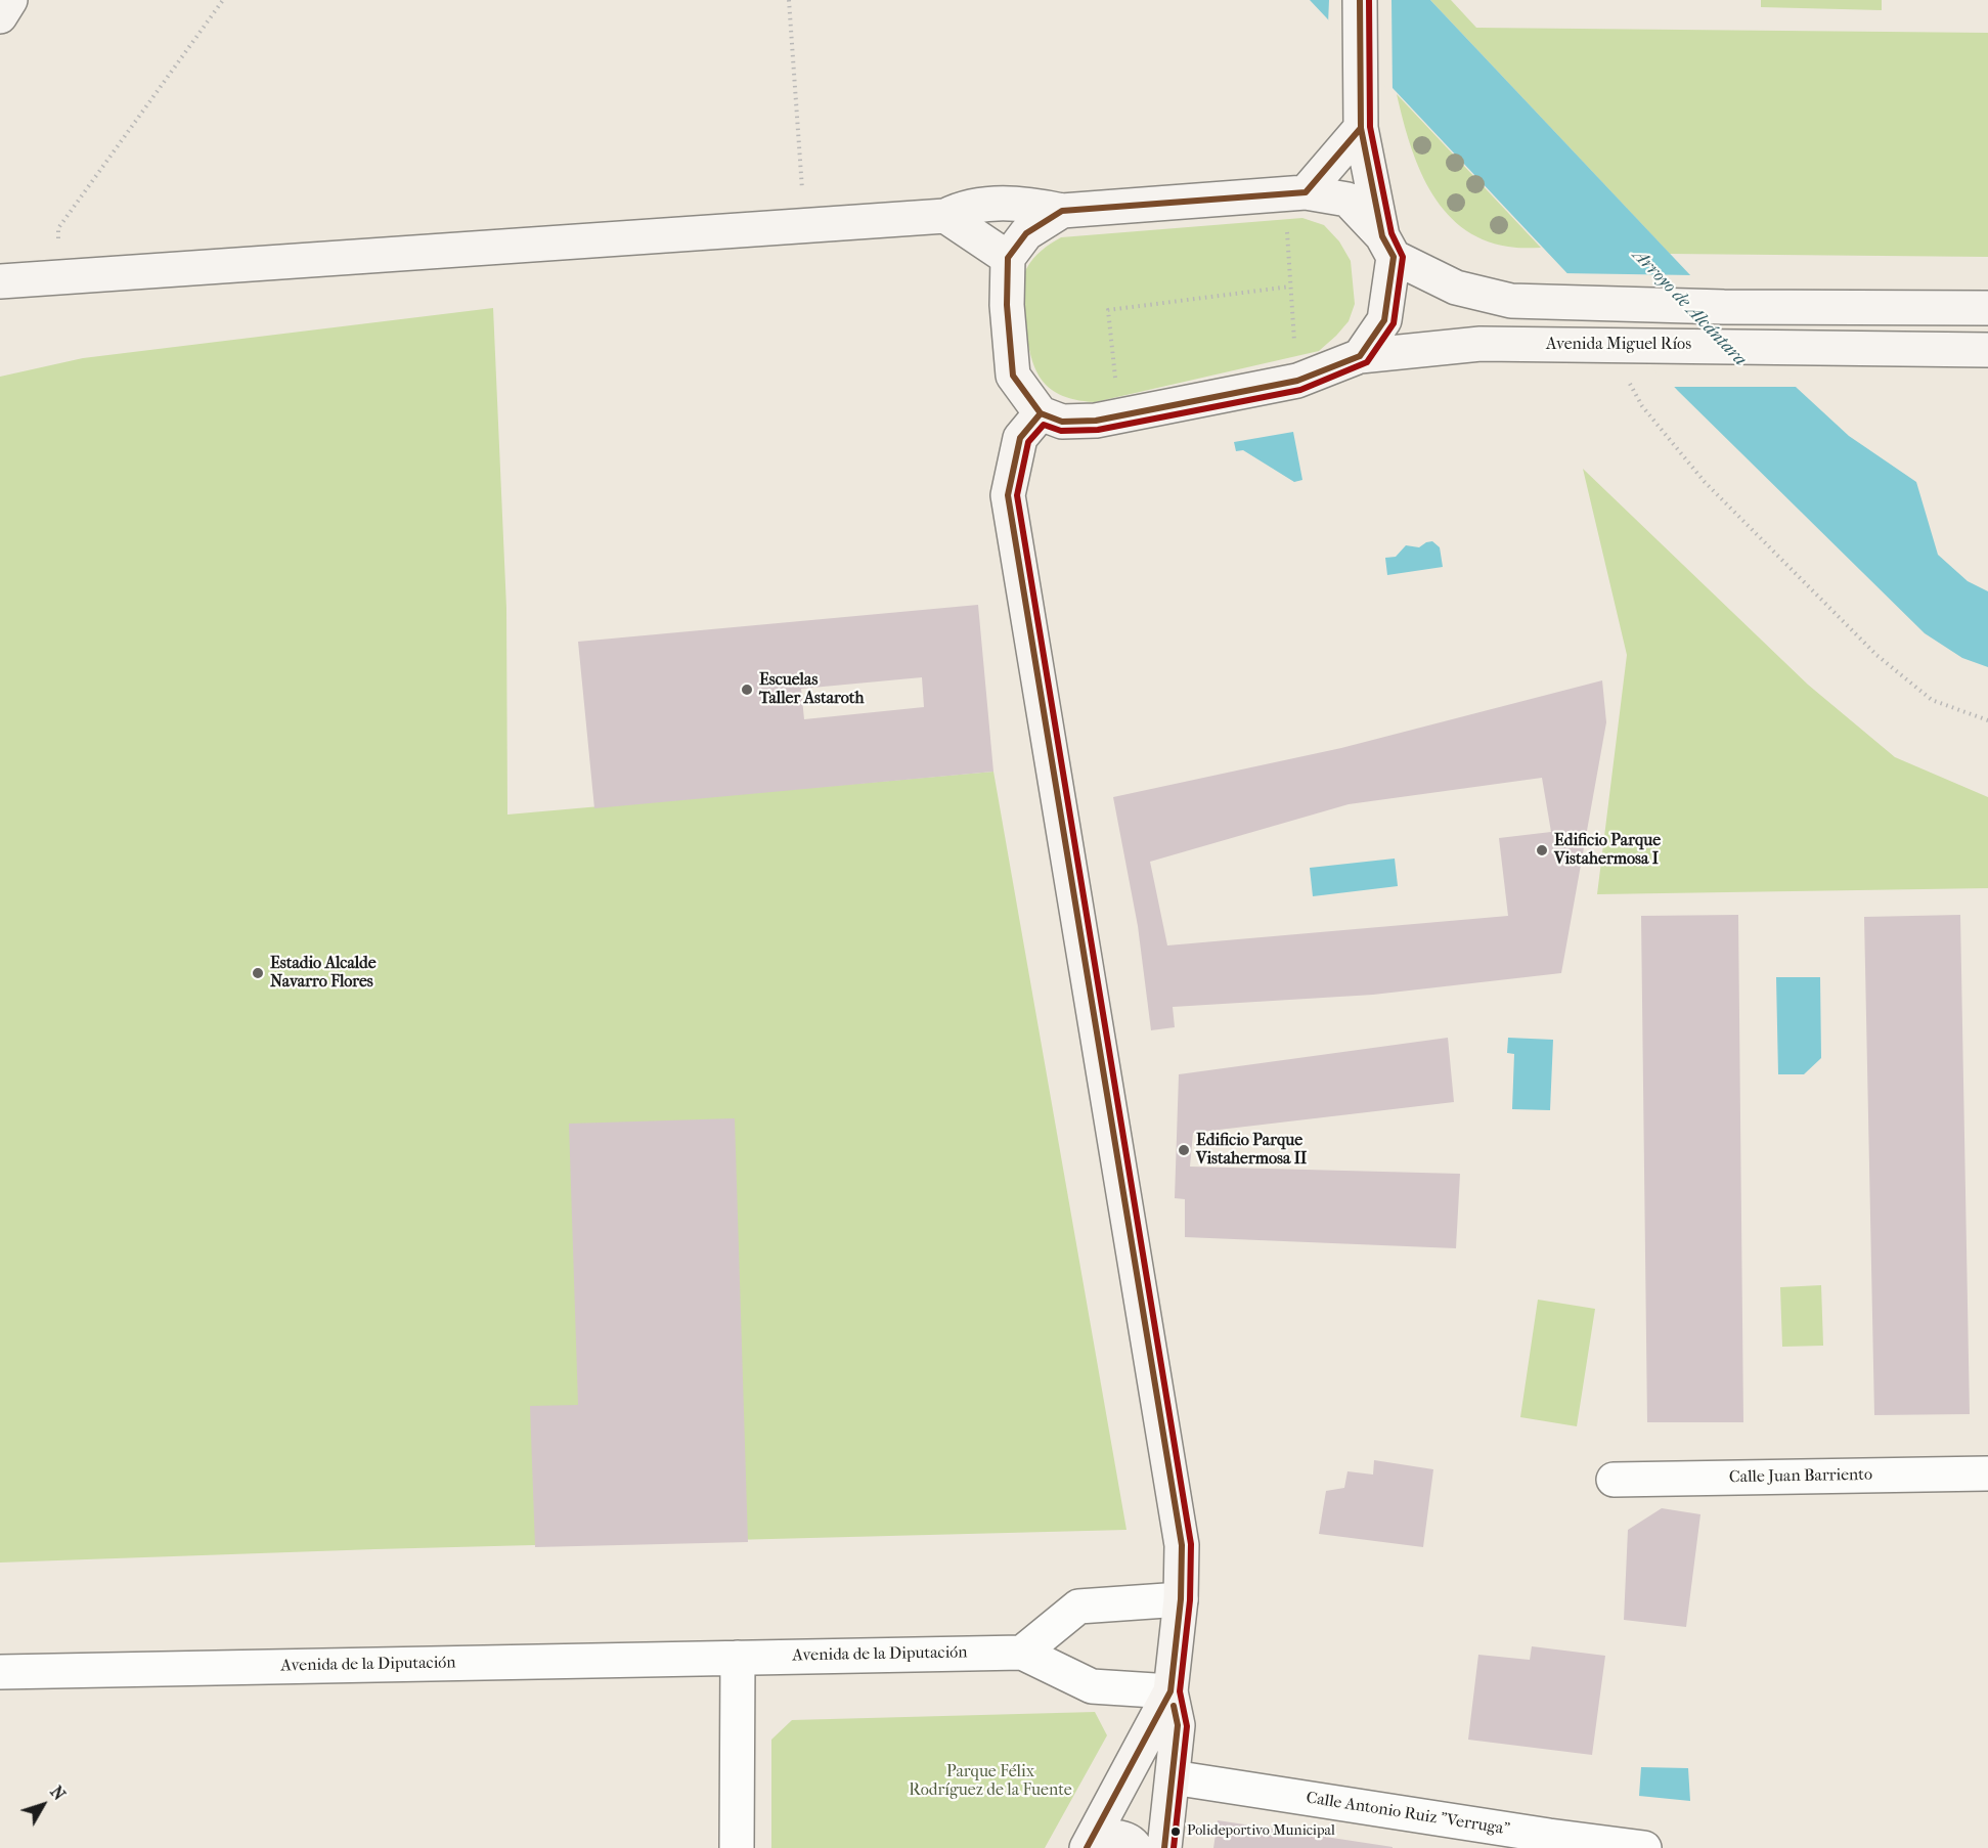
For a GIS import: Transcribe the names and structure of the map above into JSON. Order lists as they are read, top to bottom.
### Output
{
  "streets": {
    "street": [
      "Avenida Miguel Ríos",
      "Calle Juan Barriento",
      "Avenida de la Diputación",
      "Calle Antonio Ruiz \"Verruga\""
    ]
  },
  "water": ["Arroyo de Alcántara"],
  "parks": ["Parque Félix Rodríguez de la Fuente"],
  "places": [
    "Escuelas Taller Astaroth",
    "Edificio Parque Vistahermosa I",
    "Estadio Alcalde Navarro Flores",
    "Edificio Parque Vistahermosa II",
    "Polideportivo Municipal"
  ],
  "north": "top right"
}
